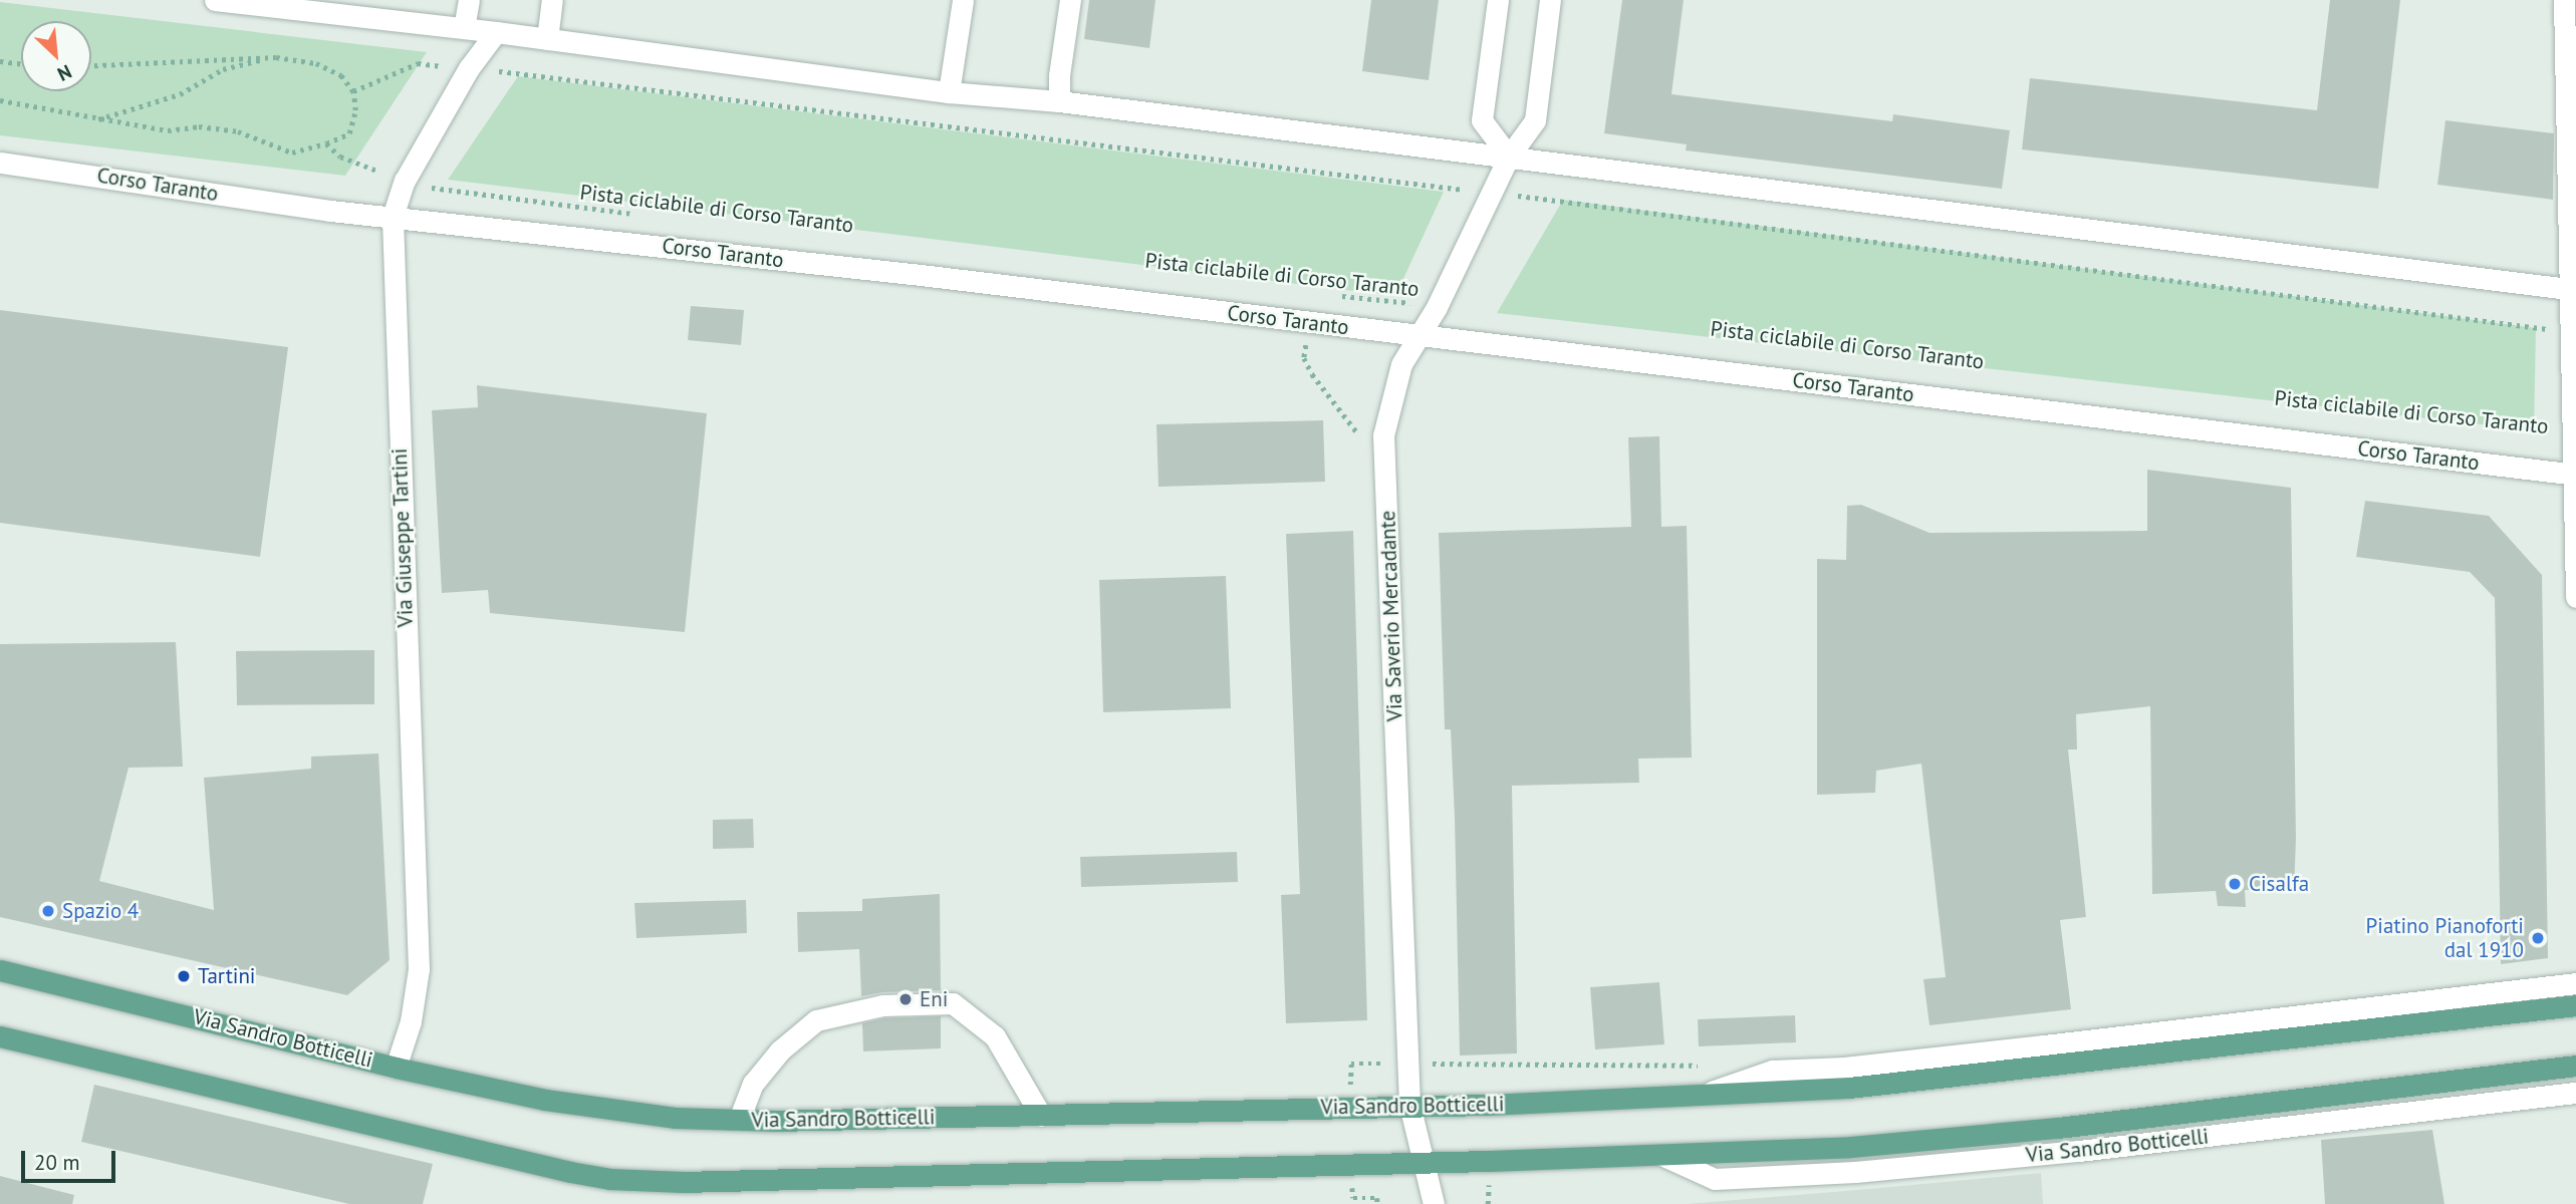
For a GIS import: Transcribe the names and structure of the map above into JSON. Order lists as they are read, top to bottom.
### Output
{
  "streets": {
    "main road": ["Via Sandro Botticelli"],
    "street": ["Corso Taranto", "Via Giuseppe Tartini", "Via Saverio Mercadante"],
    "path": ["Pista ciclabile di Corso Taranto"]
  },
  "crossings": [
    ["Corso Taranto", "Via Giuseppe Tartini"],
    ["Corso Taranto", "Via Saverio Mercadante"],
    ["Pista ciclabile di Corso Taranto", "Via Giuseppe Tartini"],
    ["Pista ciclabile di Corso Taranto", "Via Saverio Mercadante"],
    ["Via Giuseppe Tartini", "Via Sandro Botticelli"],
    ["Via Saverio Mercadante", "Via Sandro Botticelli"]
  ],
  "places": [
    "Cisalfa",
    "Spazio 4",
    "Piatino Pianoforti dal 1910",
    "Tartini",
    "Eni"
  ],
  "scale_bar": "20 m",
  "north": "bottom right"
}
